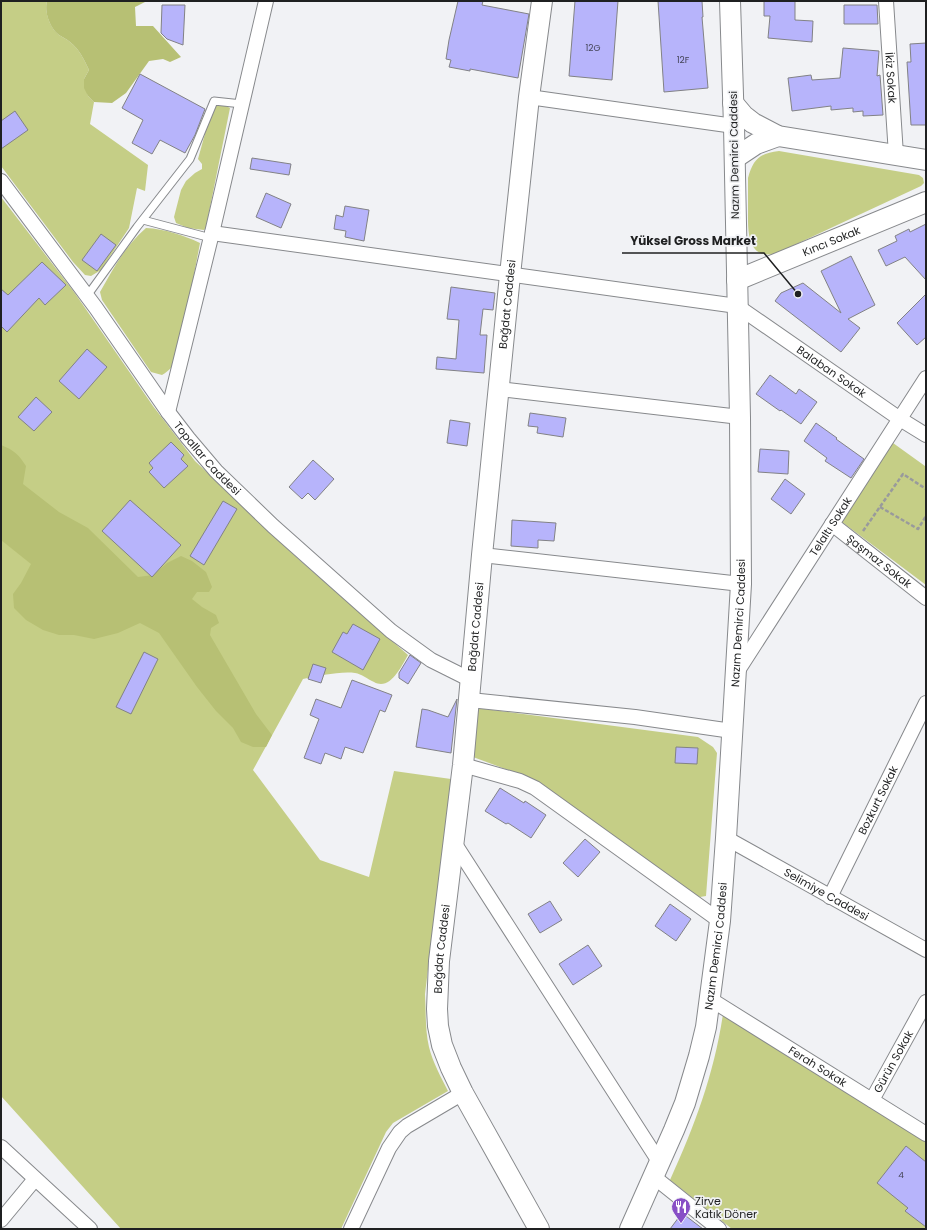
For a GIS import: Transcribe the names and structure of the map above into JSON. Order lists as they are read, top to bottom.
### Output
{
  "streets": {
    "main road": ["Nazım Demirci Caddesi", "Kıncı Sokak", "Bağdat Caddesi"],
    "street": [
      "İkiz Sokak",
      "Balaban Sokak",
      "Topallar Caddesi",
      "Telaltı Sokak",
      "Şaşmaz Sokak",
      "Bozkurt Sokak",
      "Selimiye Caddesi",
      "Gürün Sokak",
      "Ferah Sokak"
    ]
  },
  "crossings": [
    ["Nazım Demirci Caddesi", "Kıncı Sokak"],
    ["Nazım Demirci Caddesi", "Balaban Sokak"],
    ["Nazım Demirci Caddesi", "Telaltı Sokak"],
    ["Nazım Demirci Caddesi", "Selimiye Caddesi"],
    ["Nazım Demirci Caddesi", "Ferah Sokak"],
    ["Bağdat Caddesi", "Topallar Caddesi"],
    ["Balaban Sokak", "Telaltı Sokak"],
    ["Telaltı Sokak", "Şaşmaz Sokak"],
    ["Bozkurt Sokak", "Selimiye Caddesi"],
    ["Gürün Sokak", "Ferah Sokak"]
  ],
  "places": {
    "other": ["Yüksel Gross Market"],
    "restaurant": ["Zirve Katık Döner"]
  },
  "house_numbers": ["12G", "12F", "4"]
}
